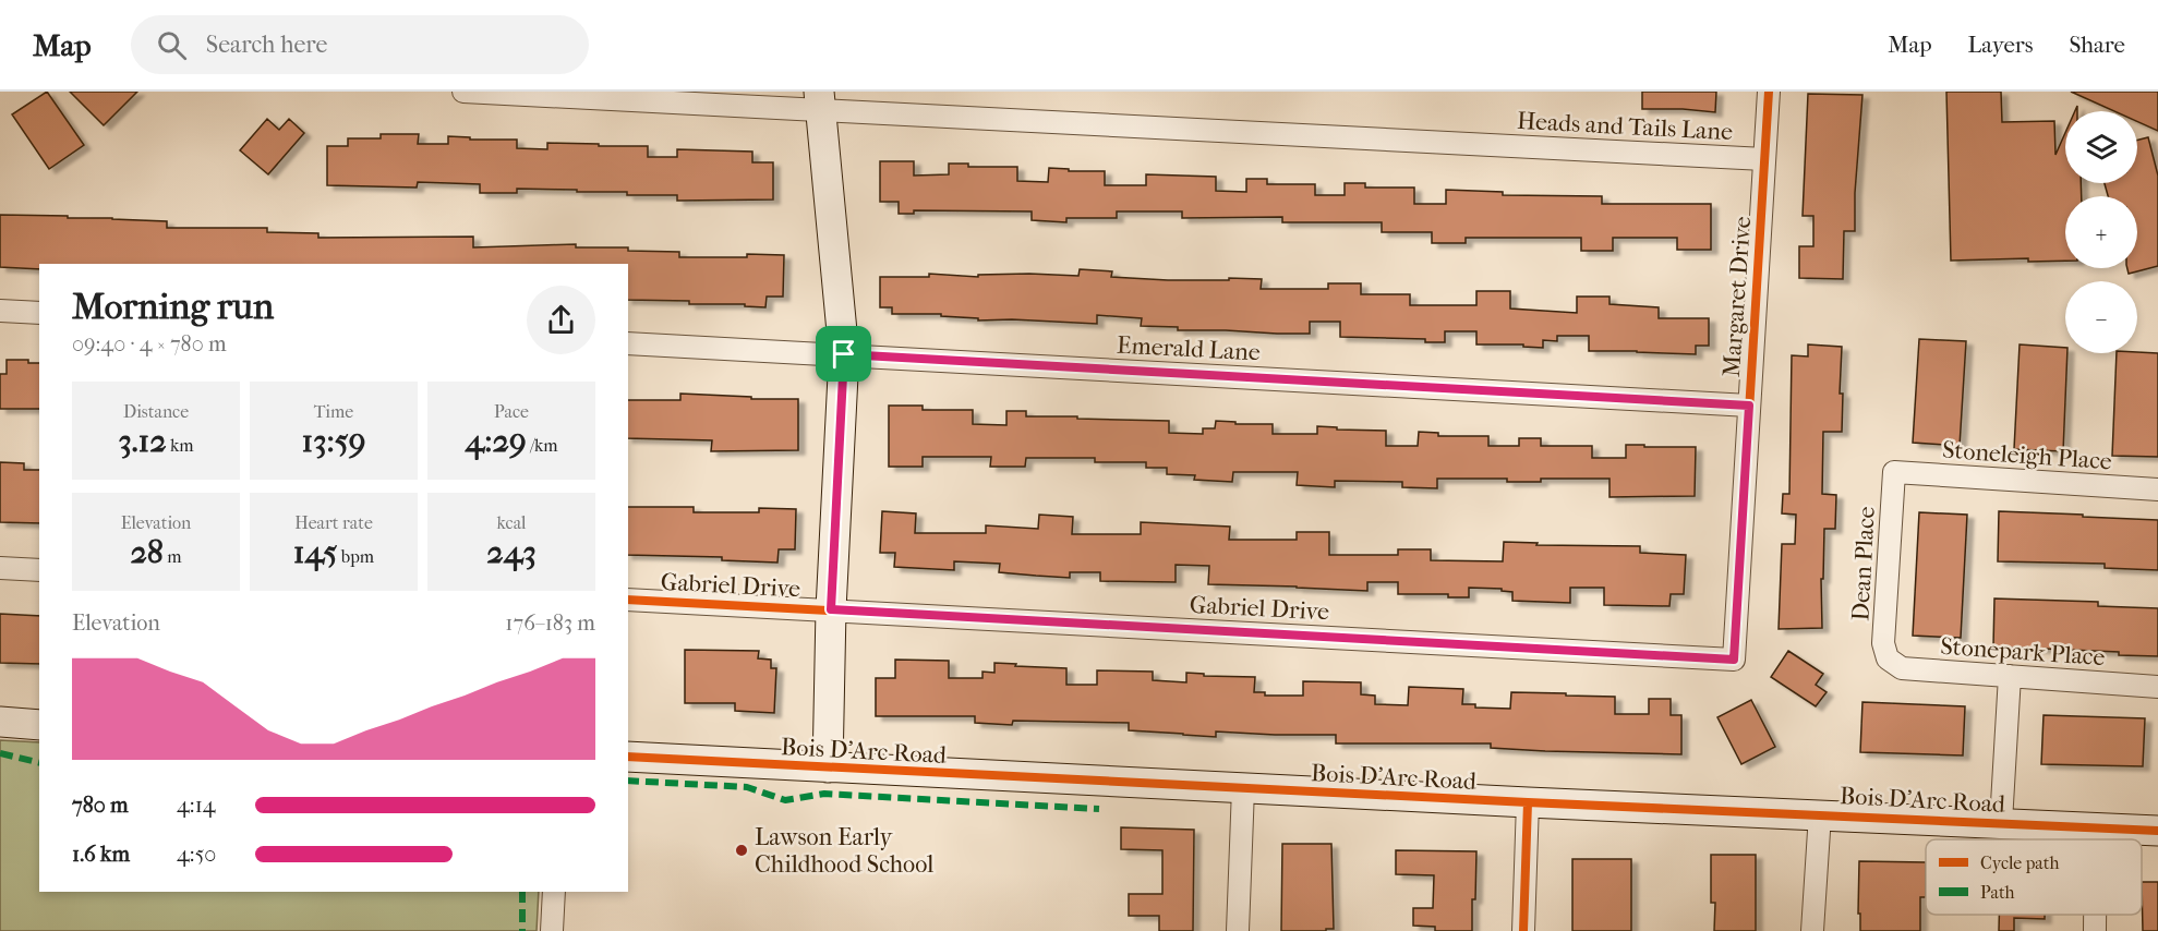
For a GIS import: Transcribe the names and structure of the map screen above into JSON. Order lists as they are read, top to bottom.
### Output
{
  "streets": {
    "street": [
      "Heads and Tails Lane",
      "Margaret Drive",
      "Emerald Lane",
      "Stoneleigh Place",
      "Dean Place",
      "Gabriel Drive",
      "Stonepark Place",
      "Bois D'Arc Road"
    ]
  },
  "crossings": [
    ["Heads and Tails Lane", "Margaret Drive"],
    ["Margaret Drive", "Emerald Lane"],
    ["Margaret Drive", "Gabriel Drive"],
    ["Stoneleigh Place", "Dean Place"],
    ["Dean Place", "Stonepark Place"]
  ],
  "places": ["Lawson Early Childhood School"],
  "legend": ["Cycle path", "Path"],
  "page": {
    "header": "Map",
    "search": "Search here",
    "nav": ["Map", "Layers", "Share"],
    "map_buttons": ["+", "−"],
    "heading": ["Morning run", "09:40 · 4 × 780 m"],
    "stats": [
      ["Distance", "3.12 km"],
      ["Time", "13:59"],
      ["Pace", "4:29 /km"],
      ["Elevation", "28 m"],
      ["Heart rate", "145 bpm"],
      ["kcal", "243"]
    ],
    "chart": ["Elevation", "176–183 m"],
    "list": [
      {
        "name": "780 m",
        "note": "4:14"
      },
      {
        "name": "1.6 km",
        "note": "4:50"
      }
    ]
  }
}
